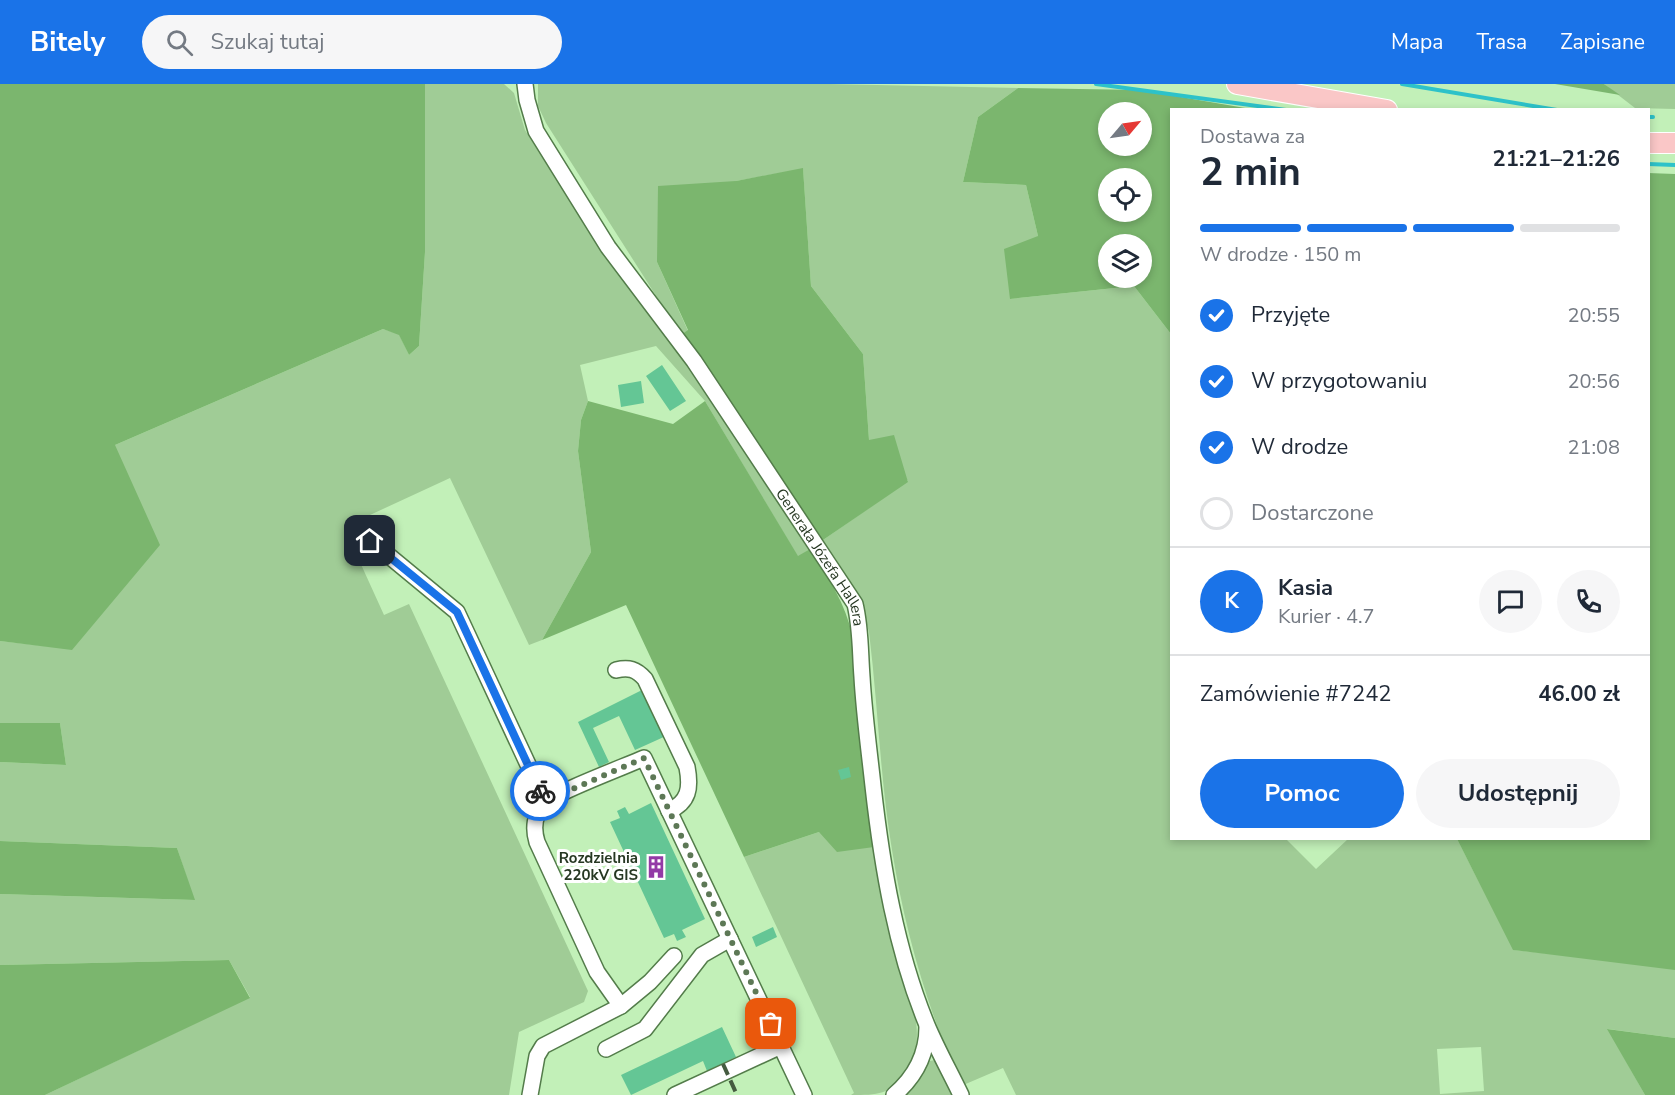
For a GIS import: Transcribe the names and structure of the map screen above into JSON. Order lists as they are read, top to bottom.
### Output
{
  "streets": {
    "street": ["Generała Józefa Hallera"]
  },
  "places": {
    "building": ["Rozdzielnia 220kV GIS"]
  },
  "north": "top right",
  "page": {
    "header": "Bitely",
    "search": "Szukaj tutaj",
    "nav": ["Mapa", "Trasa", "Zapisane"],
    "heading": ["2 min", "Dostawa za", "21:21–21:26"],
    "panel": [
      "Kasia",
      "Kurier · 4.7",
      "Zamówienie #7242",
      "46.00 zł"
    ],
    "bar": "W drodze · 150 m",
    "list": [
      ["Przyjęte", "20:55"],
      ["W przygotowaniu", "20:56"],
      ["W drodze", "21:08"],
      "Dostarczone"
    ],
    "round": "K",
    "buttons": ["Pomoc", "Udostępnij"]
  }
}
